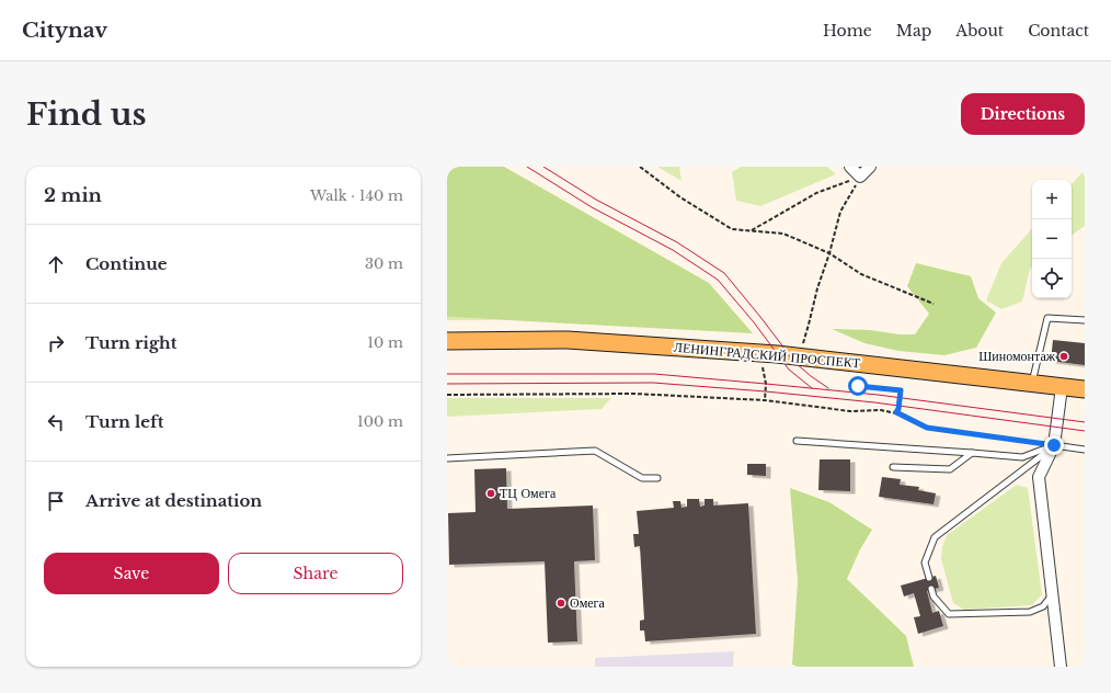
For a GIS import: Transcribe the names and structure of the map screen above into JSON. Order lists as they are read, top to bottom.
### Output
{
  "streets": {
    "main road": ["ЛЕНИНГРАДСКИЙ ПРОСПЕКТ"]
  },
  "places": ["Шиномонтаж", "ТЦ Омега", "Омега"],
  "page": {
    "header": "Citynav",
    "nav": [
      "Home",
      "Map",
      "About",
      "Contact"
    ],
    "buttons": [
      "Directions",
      ["Save", "Share"]
    ],
    "title": "Find us",
    "heading": ["2 min", "Walk · 140 m"],
    "map_buttons": ["+", "−"],
    "list": [
      ["Continue", "30 m"],
      ["Turn right", "10 m"],
      ["Turn left", "100 m"],
      "Arrive at destination"
    ]
  }
}
